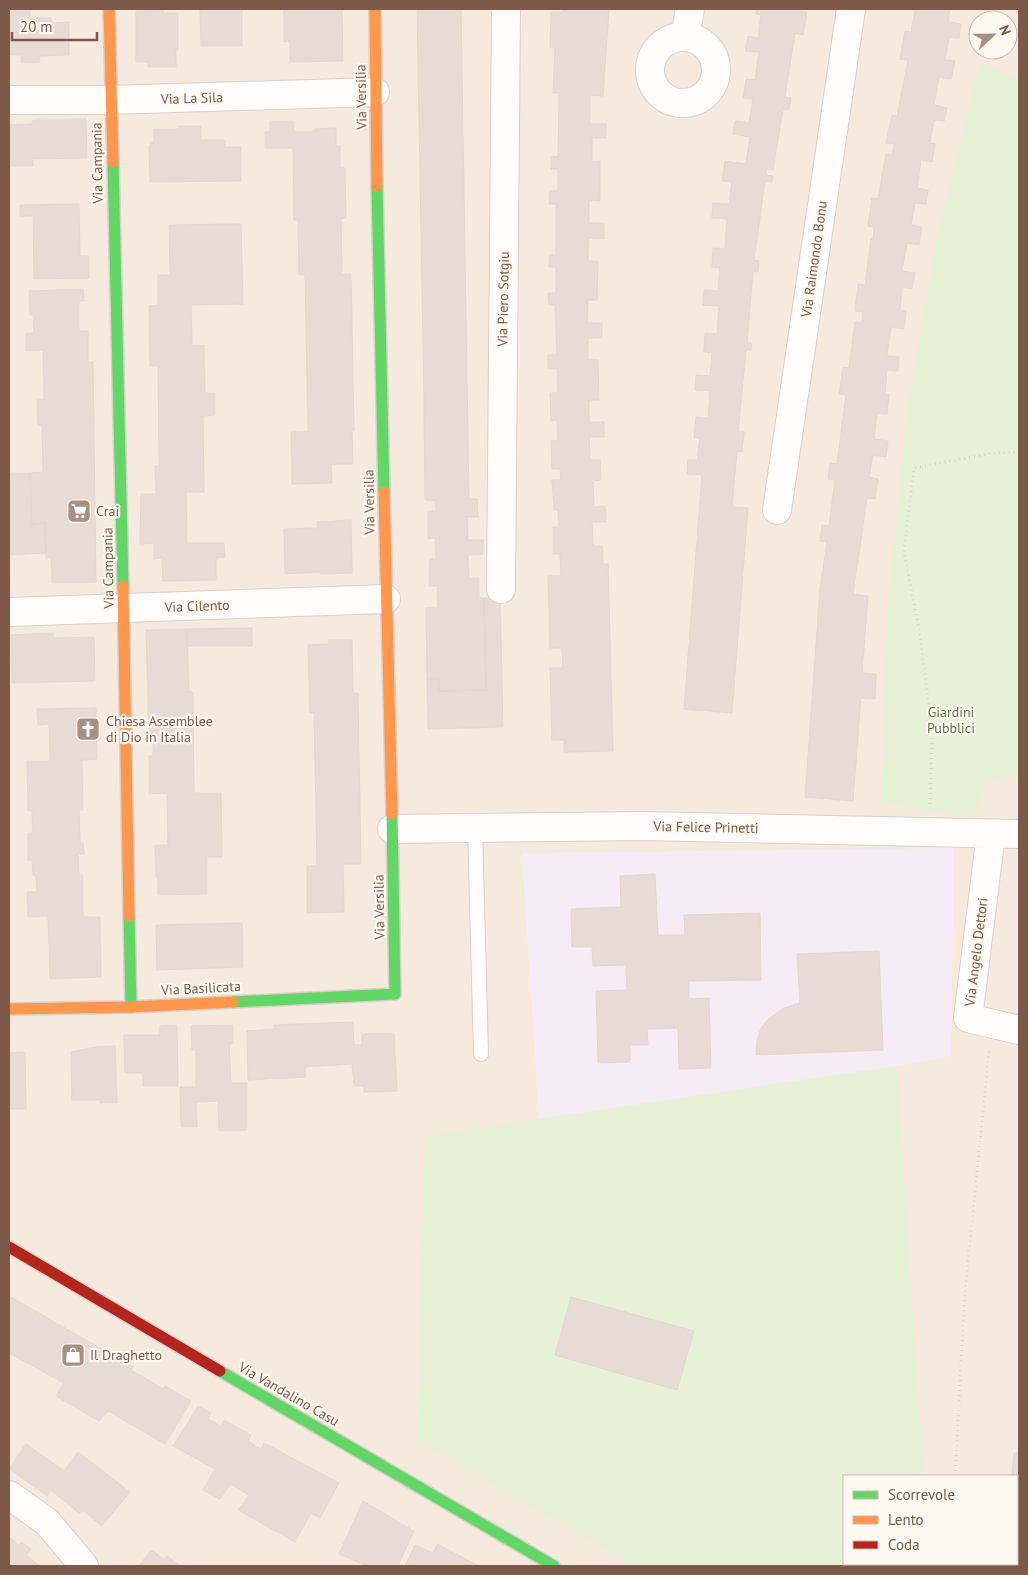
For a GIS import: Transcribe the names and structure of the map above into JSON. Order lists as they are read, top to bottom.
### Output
{
  "streets": {
    "street": [
      "Via Versilia",
      "Via La Sila",
      "Via Campania",
      "Via Raimondo Bonu",
      "Via Piero Sotgiu",
      "Via Cilento",
      "Via Felice Prinetti",
      "Via Angelo Dettori",
      "Via Basilicata",
      "Via Vandalino Casu"
    ]
  },
  "crossings": [
    ["Via Versilia", "Via La Sila"],
    ["Via Versilia", "Via Cilento"],
    ["Via Versilia", "Via Felice Prinetti"],
    ["Via Versilia", "Via Basilicata"],
    ["Via La Sila", "Via Campania"],
    ["Via Campania", "Via Cilento"],
    ["Via Campania", "Via Basilicata"],
    ["Via Felice Prinetti", "Via Angelo Dettori"]
  ],
  "parks": ["Giardini Pubblici"],
  "places": {
    "supermarket": ["Crai"],
    "church": ["Chiesa Assemblee di Dio in Italia"],
    "shop": ["Il Draghetto"]
  },
  "legend": ["Scorrevole", "Lento", "Coda"],
  "scale_bar": "20 m",
  "north": "right"
}
